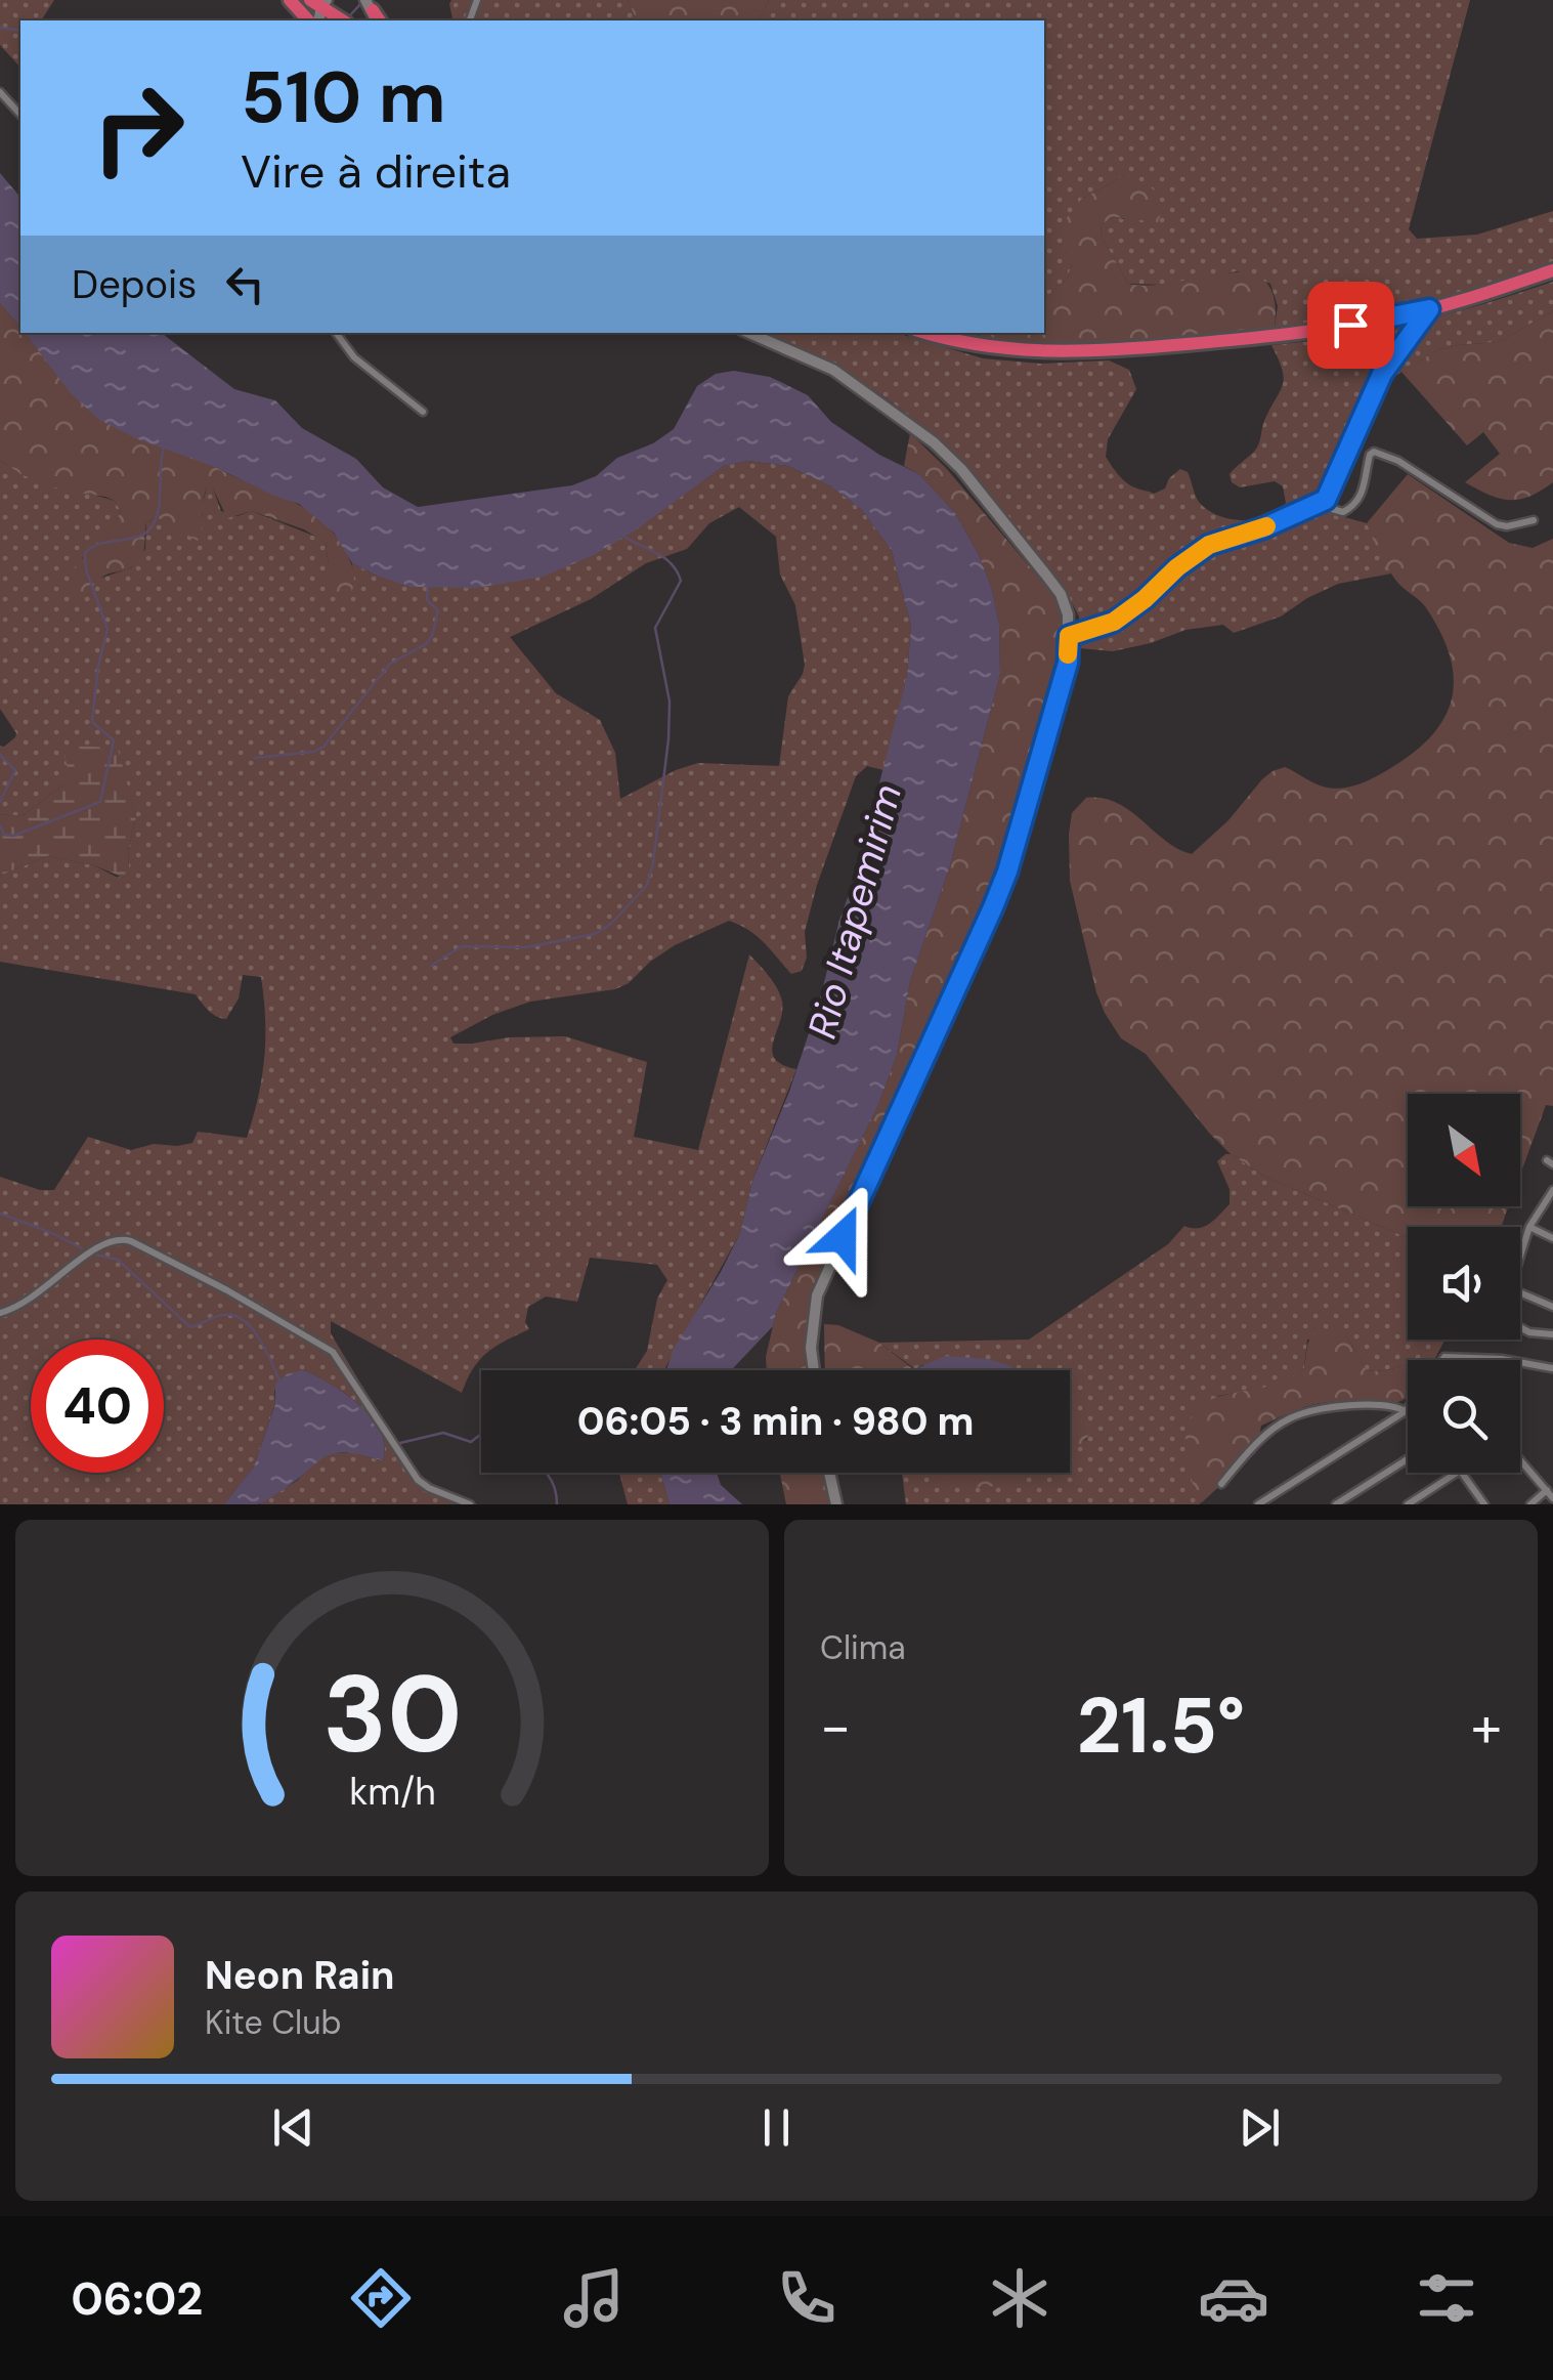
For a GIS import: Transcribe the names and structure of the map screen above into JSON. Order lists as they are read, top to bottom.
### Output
{
  "water": ["Rio Itapemirim"],
  "north": "bottom right",
  "page": {
    "turn": ["510 m", "Vire à direita"],
    "then": "Depois",
    "limit": "40",
    "trip": "06:05 · 3 min · 980 m",
    "tile": "Clima",
    "heat": ["−", "21.5°", "+"],
    "song": ["Neon Rain", "Kite Club"],
    "tabs": "06:02",
    "gauge": ["30", "km/h"]
  }
}
